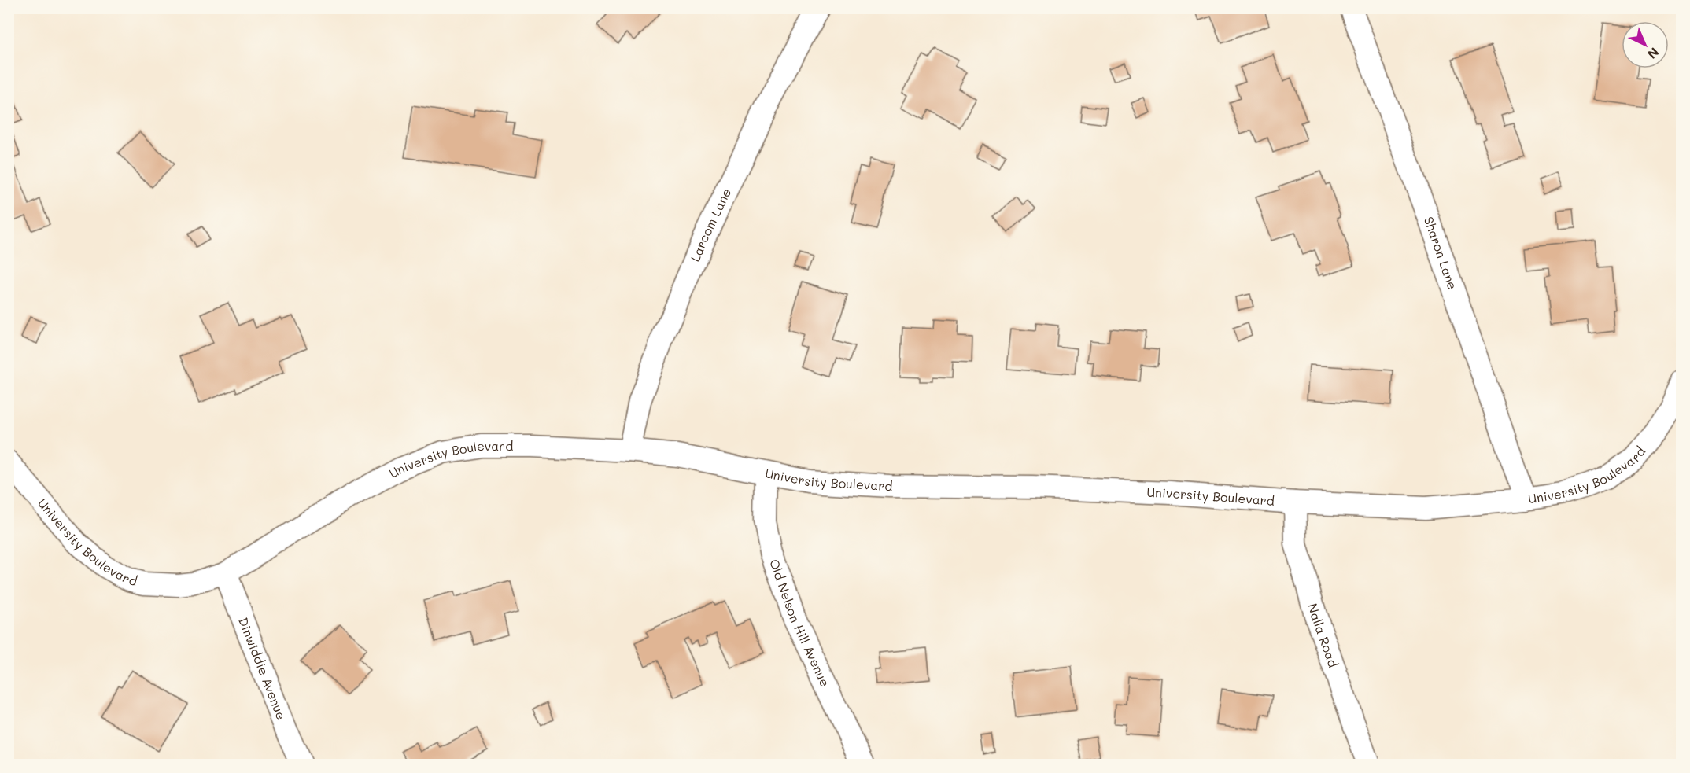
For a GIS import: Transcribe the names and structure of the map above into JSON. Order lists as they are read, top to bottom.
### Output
{
  "streets": {
    "street": [
      "Larcom Lane",
      "Sharon Lane",
      "University Boulevard",
      "Old Nelson Hill Avenue",
      "Nalla Road",
      "Dinwiddie Avenue"
    ]
  },
  "crossings": [
    ["Larcom Lane", "University Boulevard"],
    ["Sharon Lane", "University Boulevard"],
    ["University Boulevard", "Old Nelson Hill Avenue"],
    ["University Boulevard", "Nalla Road"],
    ["University Boulevard", "Dinwiddie Avenue"]
  ],
  "north": "bottom right"
}
